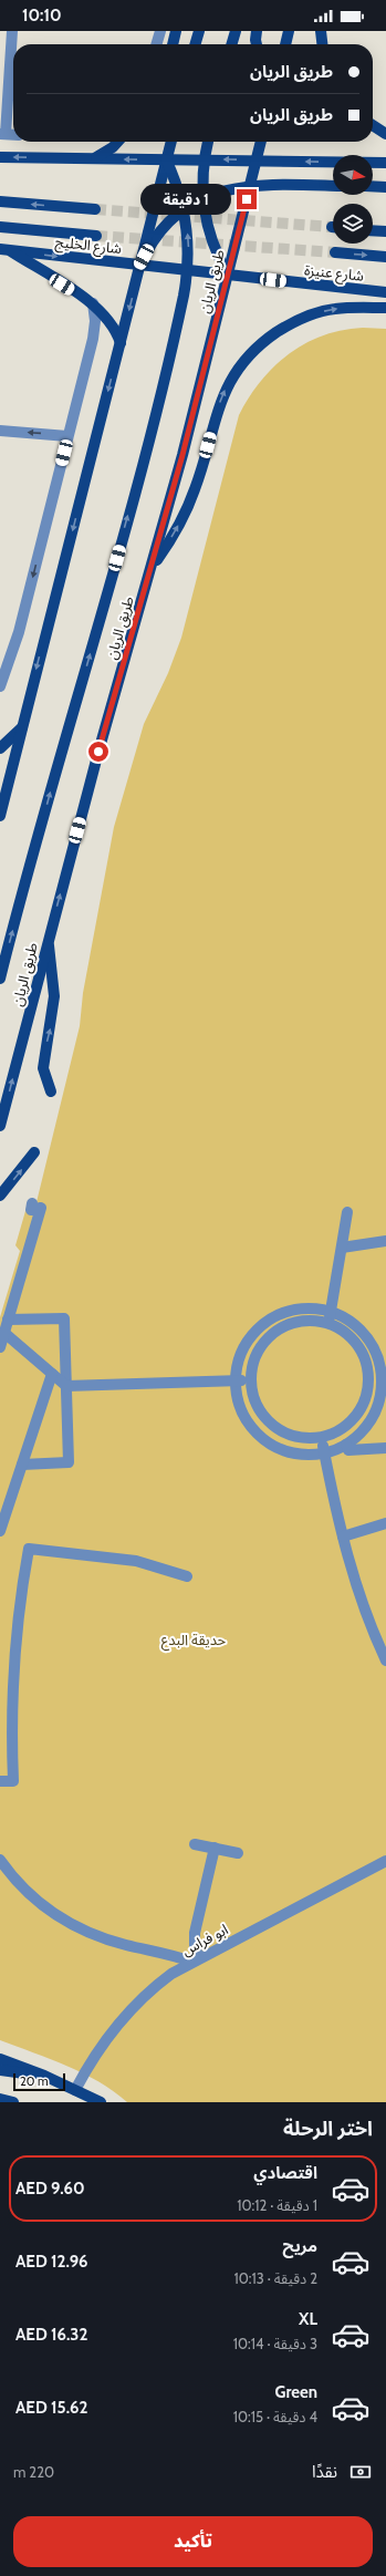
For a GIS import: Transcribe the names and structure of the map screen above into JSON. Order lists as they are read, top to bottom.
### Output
{
  "streets": {
    "main road": ["شارع الخليج", "شارع عنيزة", "طريق الريان"],
    "street": ["ابو فراس"]
  },
  "crossings": [
    ["شارع الخليج", "شارع عنيزة"],
    ["شارع الخليج", "طريق الريان"],
    ["شارع عنيزة", "طريق الريان"]
  ],
  "parks": ["حديقة البدع"],
  "scale_bar": "20 m",
  "north": "right",
  "page": {
    "status": "10:10",
    "banner": ["طريق الريان", "طريق الريان"],
    "bubble": "1 دقيقة",
    "scale": "20 m",
    "heading": "اختر الرحلة",
    "list": [
      {
        "name": "اقتصادي",
        "note": "1 دقيقة · 10:12",
        "value": "AED 9.60"
      },
      {
        "name": "مريح",
        "note": "2 دقيقة · 10:13",
        "value": "AED 12.96"
      },
      {
        "name": "XL",
        "note": "3 دقيقة · 10:14",
        "value": "AED 16.32"
      },
      {
        "name": "Green",
        "note": "4 دقيقة · 10:15",
        "value": "AED 15.62"
      }
    ],
    "pay": ["نقدًا", "220 m"],
    "buttons": "تأكيد"
  }
}
